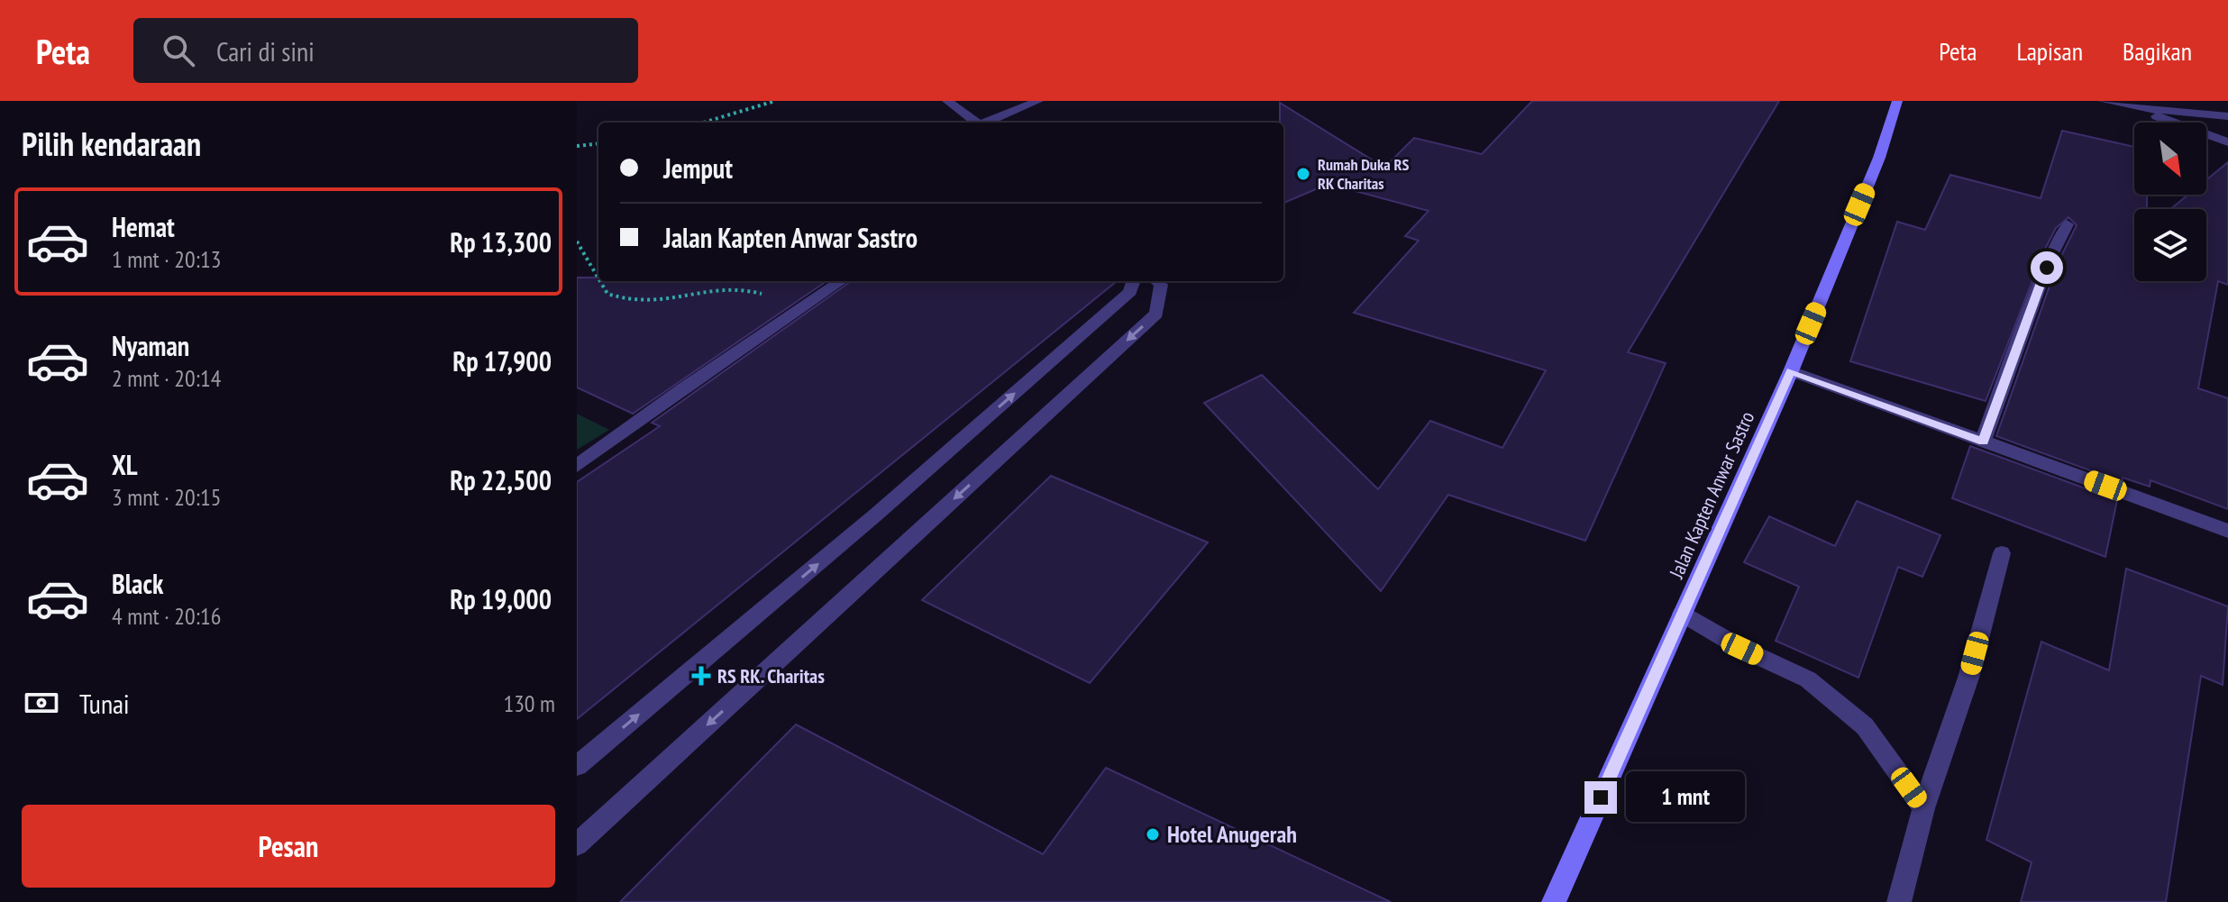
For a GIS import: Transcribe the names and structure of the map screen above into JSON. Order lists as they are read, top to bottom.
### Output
{
  "streets": {
    "street": ["Jalan Kapten Anwar Sastro"]
  },
  "places": {
    "other": ["Rumah Duka RS RK Charitas", "Hotel Anugerah"],
    "health": ["RS RK. Charitas"]
  },
  "north": "bottom right",
  "page": {
    "header": "Peta",
    "search": "Cari di sini",
    "nav": ["Peta", "Lapisan", "Bagikan"],
    "heading": "Pilih kendaraan",
    "banner": ["Jemput", "Jalan Kapten Anwar Sastro"],
    "list": [
      {
        "name": "Hemat",
        "note": "1 mnt · 20:13",
        "value": "Rp 13,300"
      },
      {
        "name": "Nyaman",
        "note": "2 mnt · 20:14",
        "value": "Rp 17,900"
      },
      {
        "name": "XL",
        "note": "3 mnt · 20:15",
        "value": "Rp 22,500"
      },
      {
        "name": "Black",
        "note": "4 mnt · 20:16",
        "value": "Rp 19,000"
      }
    ],
    "pay": ["Tunai", "130 m"],
    "bubble": "1 mnt",
    "buttons": "Pesan"
  }
}
